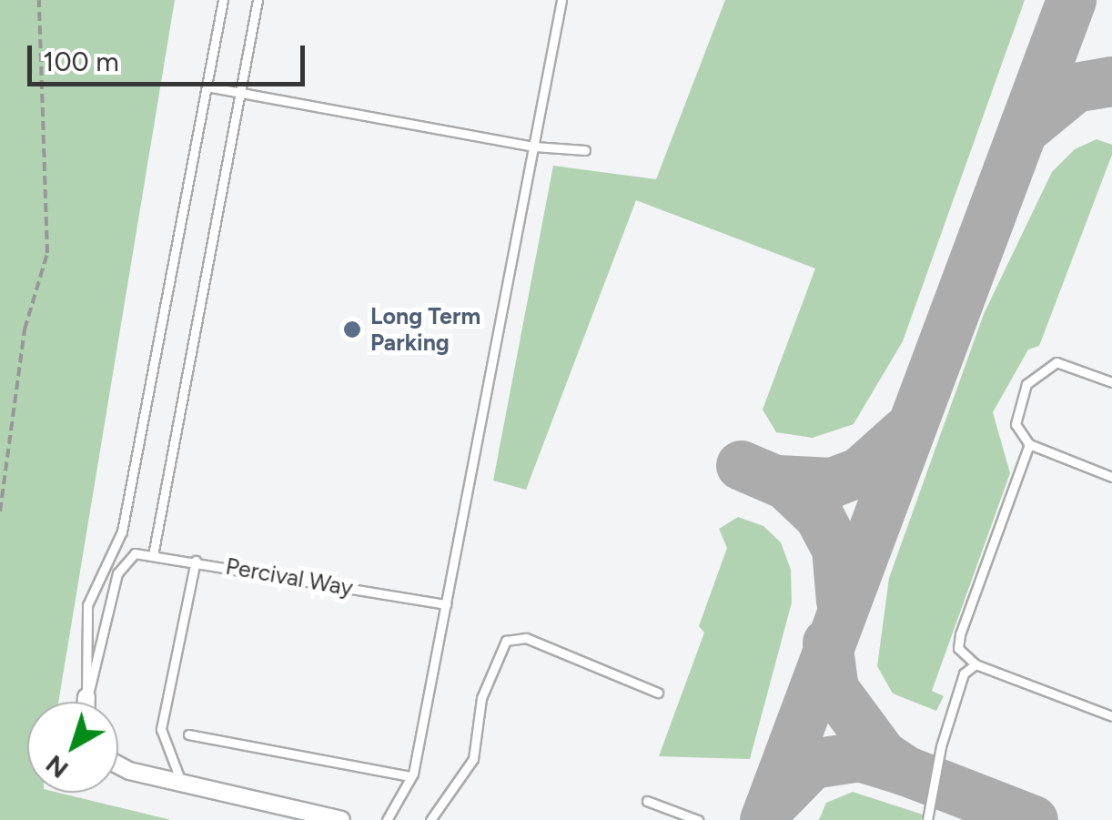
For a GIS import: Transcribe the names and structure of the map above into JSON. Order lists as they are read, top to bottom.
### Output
{
  "streets": {
    "lane": ["Percival Way"]
  },
  "places": ["Long Term Parking"],
  "scale_bar": "100 m",
  "north": "bottom left"
}
